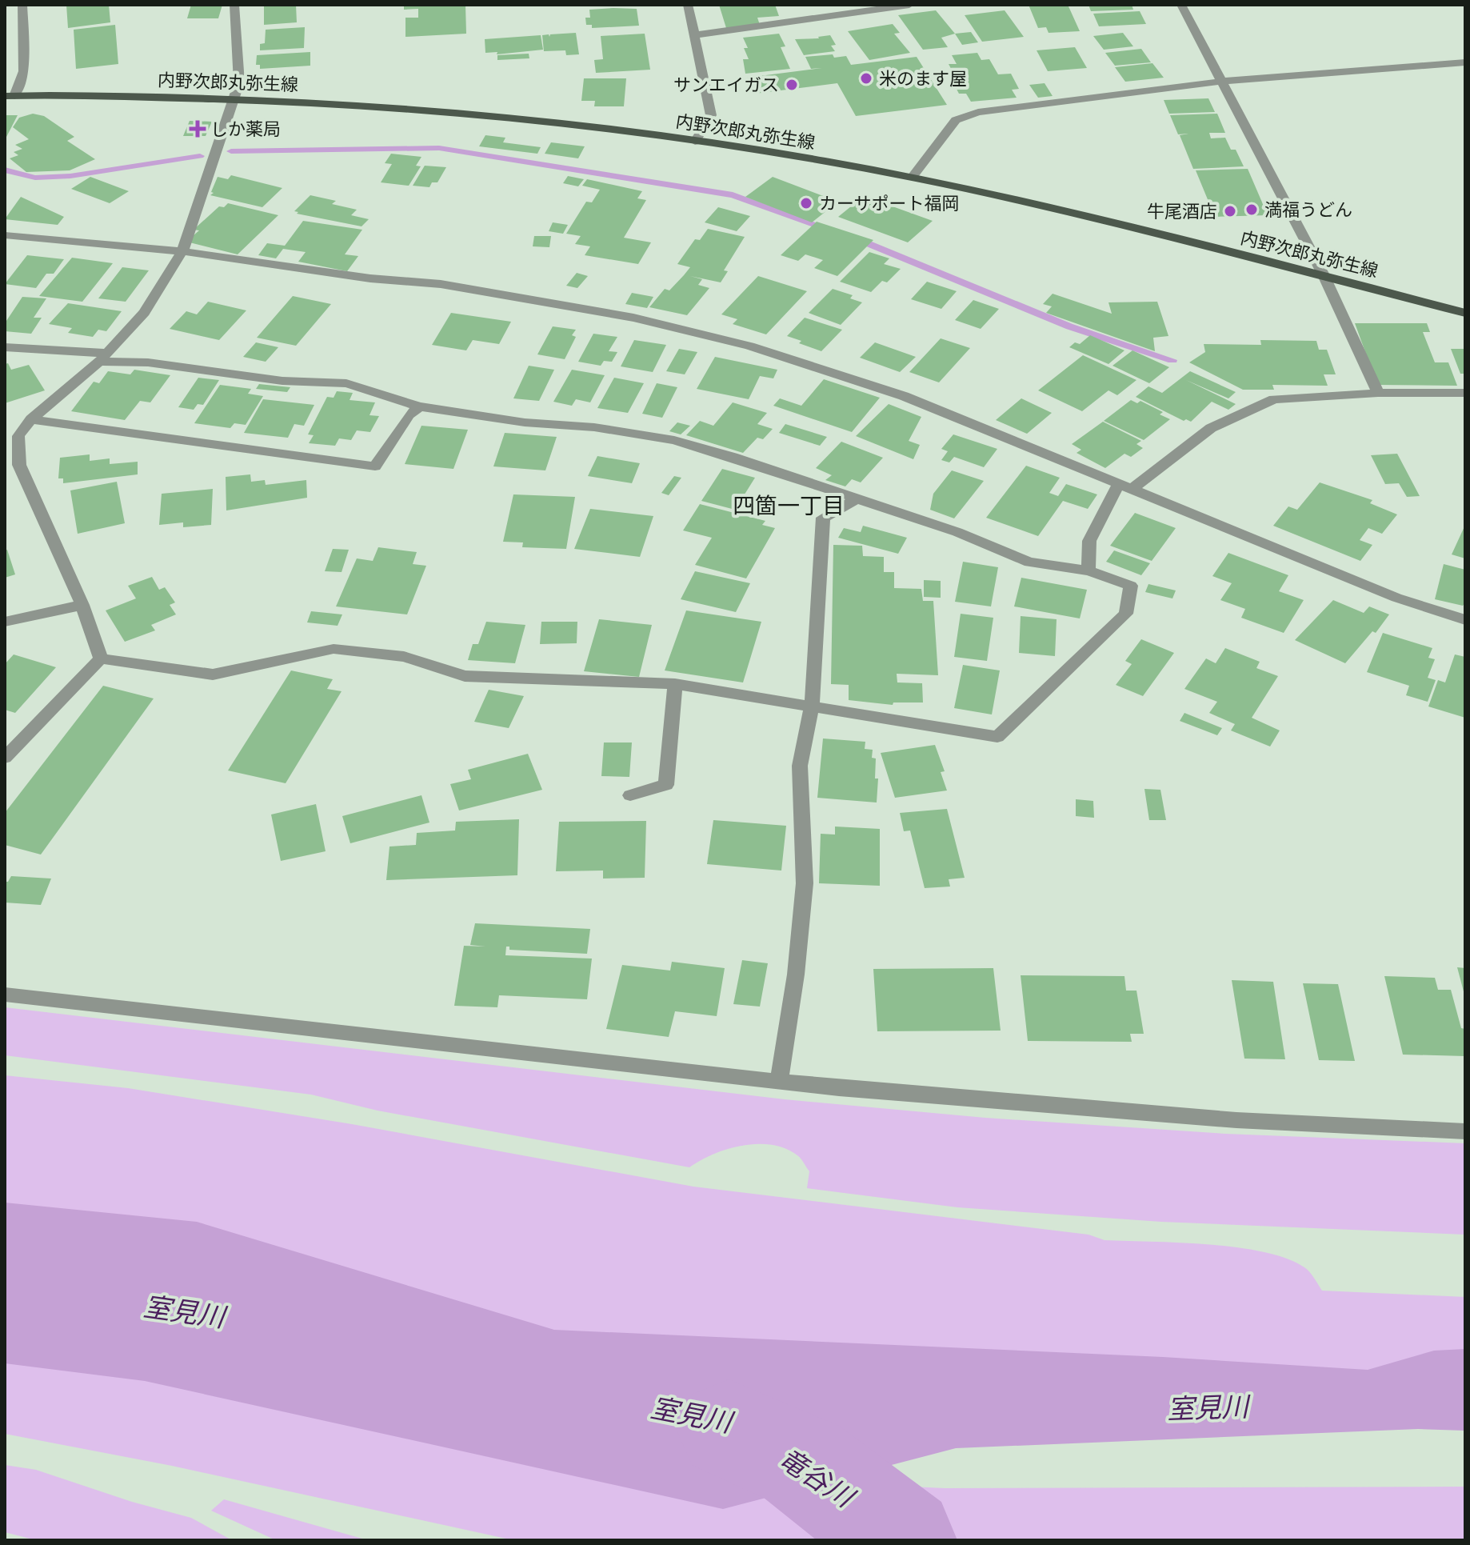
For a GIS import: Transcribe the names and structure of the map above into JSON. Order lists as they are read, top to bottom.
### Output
{
  "streets": {
    "main road": ["内野次郎丸弥生線"]
  },
  "districts": ["四箇一丁目"],
  "water": ["室見川", "竜谷川"],
  "places": {
    "other": [
      "米のます屋",
      "サンエイガス",
      "カーサポート福岡",
      "満福うどん",
      "牛尾酒店"
    ],
    "health": ["しか薬局"]
  }
}
